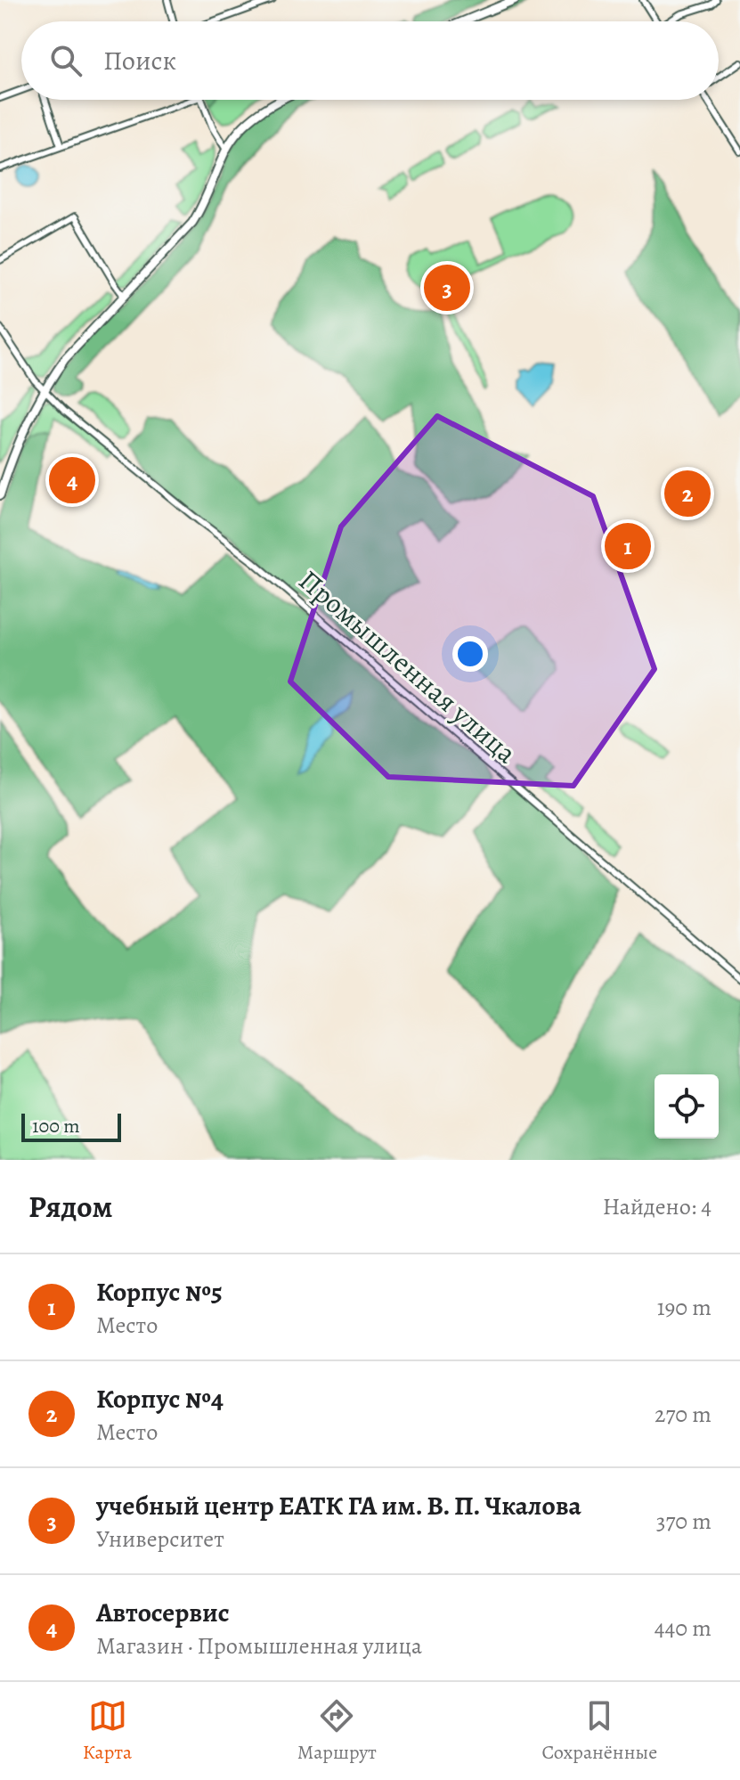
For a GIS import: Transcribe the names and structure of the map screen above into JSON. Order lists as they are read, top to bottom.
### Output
{
  "streets": {
    "street": ["Промышленная улица"]
  },
  "scale_bar": "100 m",
  "page": {
    "search": "Поиск",
    "pins": [
      "3",
      "4",
      "2",
      "1"
    ],
    "scale": "100 m",
    "heading": ["Рядом", "Найдено: 4"],
    "list": [
      {
        "mark": "1",
        "name": "Корпус №5",
        "note": "Место",
        "value": "190 m"
      },
      {
        "mark": "2",
        "name": "Корпус №4",
        "note": "Место",
        "value": "270 m"
      },
      {
        "mark": "3",
        "name": "учебный центр ЕАТК ГА им. В. П. Чкалова",
        "note": "Университет",
        "value": "370 m"
      },
      {
        "mark": "4",
        "name": "Автосервис",
        "note": "Магазин · Промышленная улица",
        "value": "440 m"
      }
    ],
    "nav": ["Карта", "Маршрут", "Сохранённые"]
  }
}
